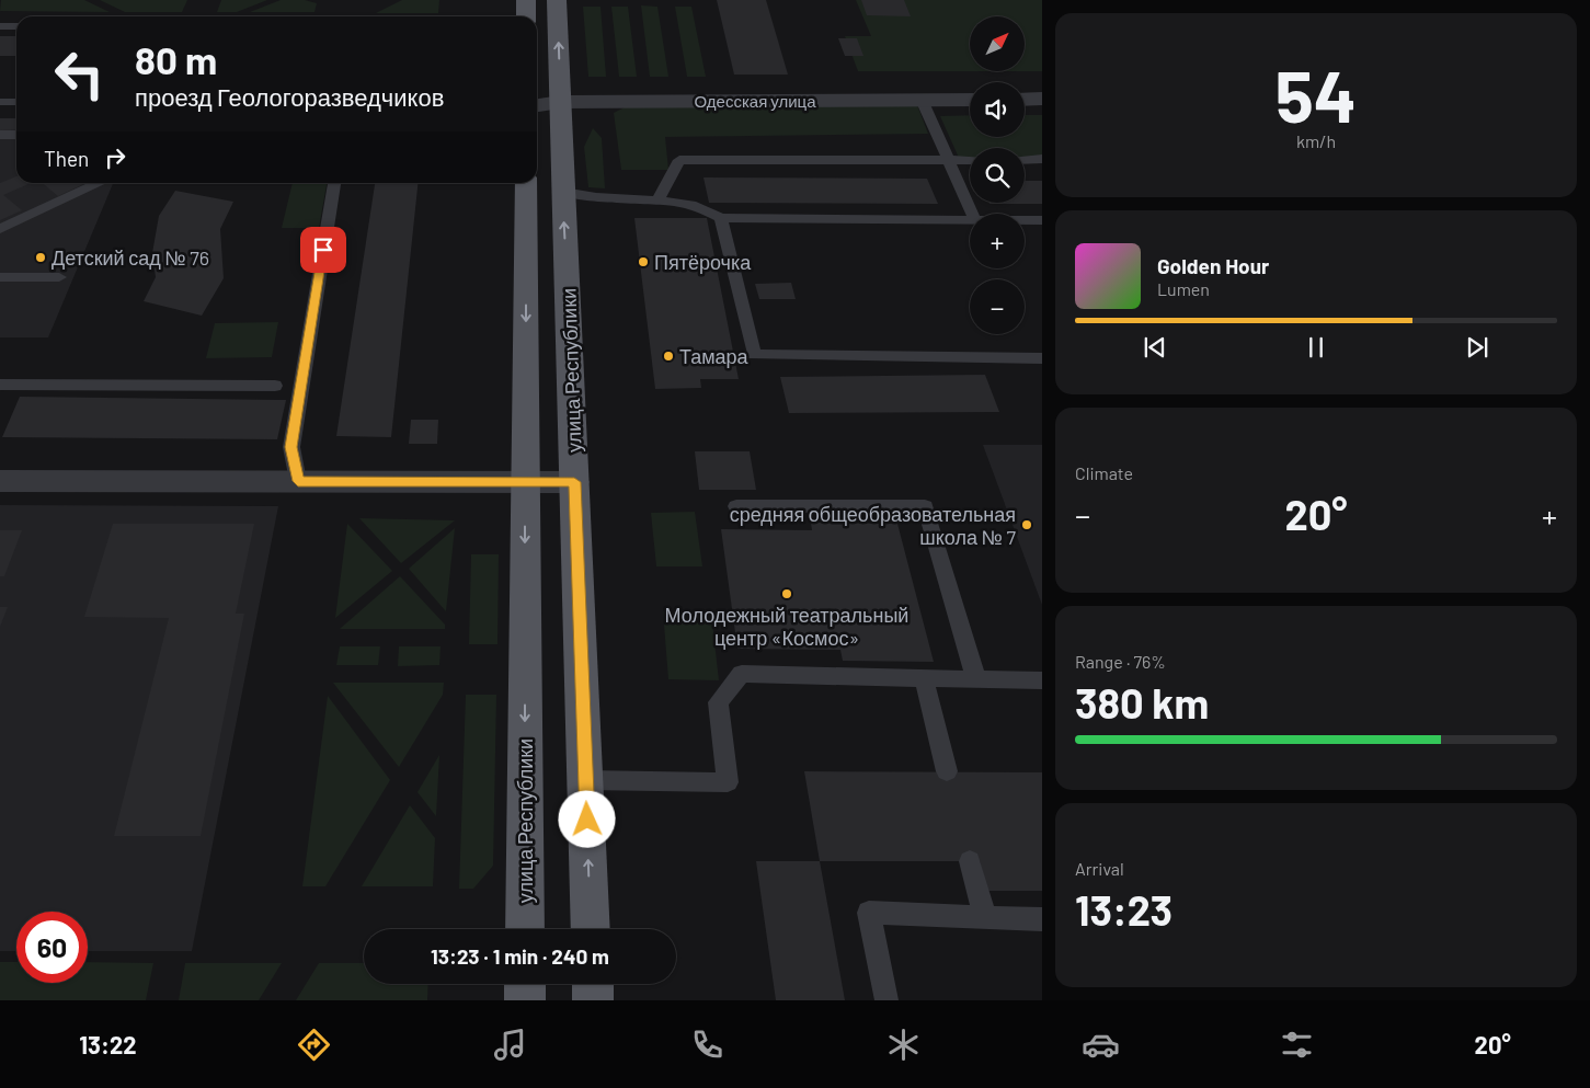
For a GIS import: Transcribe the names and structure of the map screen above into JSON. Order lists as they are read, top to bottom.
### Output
{
  "streets": {
    "main road": ["улица Республики"],
    "street": ["Одесская улица"]
  },
  "crossings": [
    ["Одесская улица", "улица Республики"]
  ],
  "places": [
    "Детский сад № 76",
    "Пятёрочка",
    "Тамара",
    "средняя общеобразовательная школа № 7",
    "Молодежный театральный центр «Космос»"
  ],
  "north": "top right",
  "page": {
    "tile": [
      ["54", "km/h"],
      "Climate",
      ["Range · 76%", "380 km"],
      ["Arrival", "13:23"]
    ],
    "map_buttons": ["+", "−"],
    "turn": ["80 m", "проезд Геологоразведчиков"],
    "then": "Then",
    "song": ["Golden Hour", "Lumen"],
    "heat": ["−", "20°", "+"],
    "limit": "60",
    "trip": "13:23 · 1 min · 240 m",
    "tabs": ["13:22", "20°"]
  }
}
